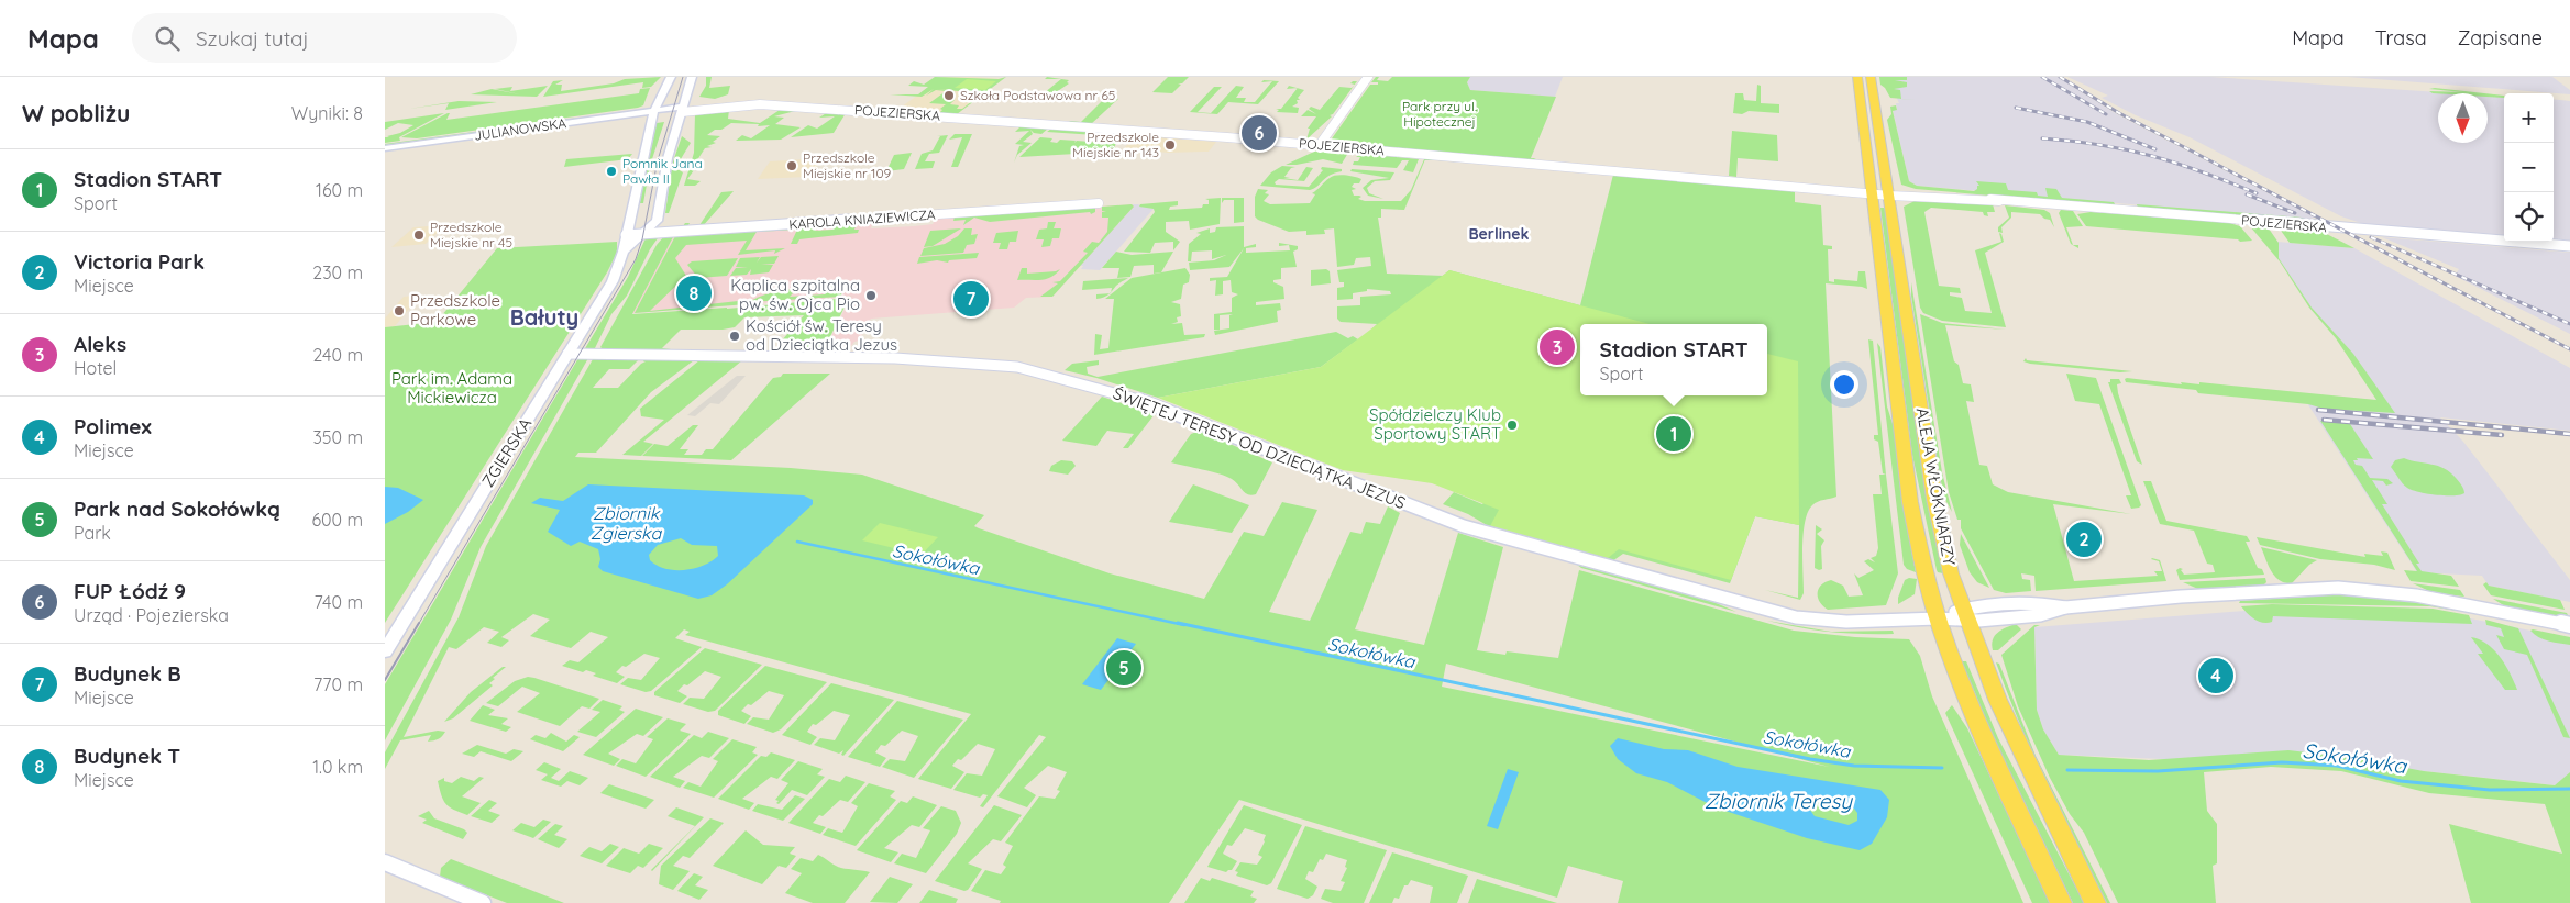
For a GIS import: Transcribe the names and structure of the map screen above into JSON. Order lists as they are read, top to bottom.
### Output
{
  "streets": {
    "main road": ["JULIANOWSKA", "ZGIERSKA", "ALEJA WŁÓKNIARZY"],
    "street": ["POJEZIERSKA", "KAROLA KNIAZIEWICZA", "ŚWIĘTEJ TERESY OD DZIECIĄTKA JEZUS"]
  },
  "crossings": [
    ["POJEZIERSKA", "ZGIERSKA"],
    ["POJEZIERSKA", "ALEJA WŁÓKNIARZY"],
    ["JULIANOWSKA", "ZGIERSKA"],
    ["KAROLA KNIAZIEWICZA", "ZGIERSKA"],
    ["ŚWIĘTEJ TERESY OD DZIECIĄTKA JEZUS", "ZGIERSKA"],
    ["ŚWIĘTEJ TERESY OD DZIECIĄTKA JEZUS", "ALEJA WŁÓKNIARZY"]
  ],
  "districts": ["Berlinek", "Bałuty"],
  "water": ["Zbiornik Zgierska", "Sokołówka", "Zbiornik Teresy"],
  "parks": ["Park przy ul. Hipotecznej", "Park im. Adama Mickiewicza"],
  "places": [
    "Szkoła Podstawowa nr 65",
    "Przedszkole Miejskie nr 143",
    "Przedszkole Miejskie nr 109",
    "Pomnik Jana Pawła II",
    "Przedszkole Miejskie nr 45",
    "Kaplica szpitalna pw. św. Ojca Pio",
    "Przedszkole Parkowe",
    "Kościół św. Teresy od Dzieciątka Jezus",
    "Spółdzielczy Klub Sportowy START"
  ],
  "north": "bottom",
  "page": {
    "header": "Mapa",
    "search": "Szukaj tutaj",
    "nav": ["Mapa", "Trasa", "Zapisane"],
    "heading": ["W pobliżu", "Wyniki: 8"],
    "map_buttons": ["+", "−"],
    "pins": [
      "6",
      "8",
      "7",
      "3",
      "1",
      "2",
      "5",
      "4"
    ],
    "list": [
      {
        "mark": "1",
        "name": "Stadion START",
        "note": "Sport",
        "value": "160 m"
      },
      {
        "mark": "2",
        "name": "Victoria Park",
        "note": "Miejsce",
        "value": "230 m"
      },
      {
        "mark": "3",
        "name": "Aleks",
        "note": "Hotel",
        "value": "240 m"
      },
      {
        "mark": "4",
        "name": "Polimex",
        "note": "Miejsce",
        "value": "350 m"
      },
      {
        "mark": "5",
        "name": "Park nad Sokołówką",
        "note": "Park",
        "value": "600 m"
      },
      {
        "mark": "6",
        "name": "FUP Łódź 9",
        "note": "Urząd · Pojezierska",
        "value": "740 m"
      },
      {
        "mark": "7",
        "name": "Budynek B",
        "note": "Miejsce",
        "value": "770 m"
      },
      {
        "mark": "8",
        "name": "Budynek T",
        "note": "Miejsce",
        "value": "1.0 km"
      }
    ],
    "popup": ["Stadion START", "Sport"]
  }
}
